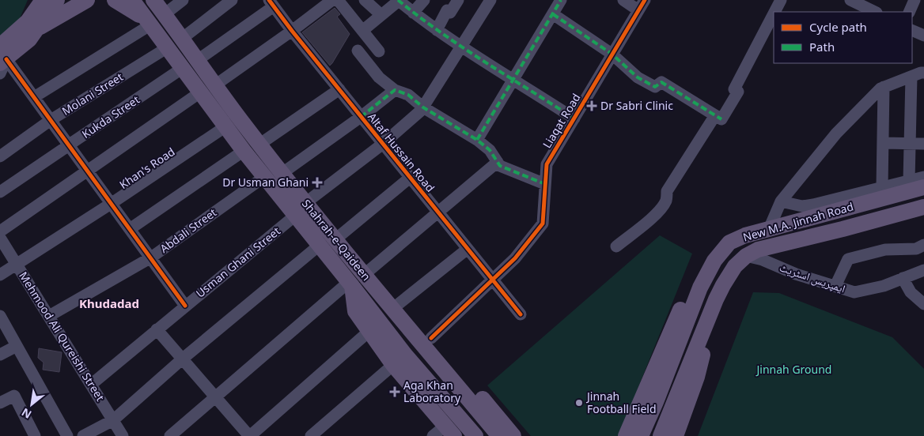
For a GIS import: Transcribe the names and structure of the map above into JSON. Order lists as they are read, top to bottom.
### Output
{
  "streets": {
    "main road": ["New M.A. Jinnah Road", "Shahrah-e-Qaideen"],
    "street": [
      "Molani Street",
      "Kukda Street",
      "Liaqat Road",
      "Altaf Hussain Road",
      "Khan's Road",
      "Abdali Street",
      "Usman Ghani Street",
      "ایمپریس اسٹریٹ",
      "Mehmood Ali Qureishi Street"
    ]
  },
  "crossings": [
    ["Molani Street", "Shahrah-e-Qaideen"],
    ["Kukda Street", "Shahrah-e-Qaideen"],
    ["Liaqat Road", "Altaf Hussain Road"],
    ["Khan's Road", "Shahrah-e-Qaideen"],
    ["Khan's Road", "Mehmood Ali Qureishi Street"],
    ["New M.A. Jinnah Road", "ایمپریس اسٹریٹ"],
    ["Abdali Street", "Shahrah-e-Qaideen"],
    ["Abdali Street", "Mehmood Ali Qureishi Street"],
    ["Shahrah-e-Qaideen", "Usman Ghani Street"],
    ["Usman Ghani Street", "Mehmood Ali Qureishi Street"]
  ],
  "districts": ["Khudadad"],
  "parks": ["Jinnah Ground"],
  "places": {
    "health": ["Dr Sabri Clinic", "Dr Usman Ghani", "Aga Khan Laboratory"],
    "other": ["Jinnah Football Field"]
  },
  "legend": ["Cycle path", "Path"],
  "north": "bottom left"
}
